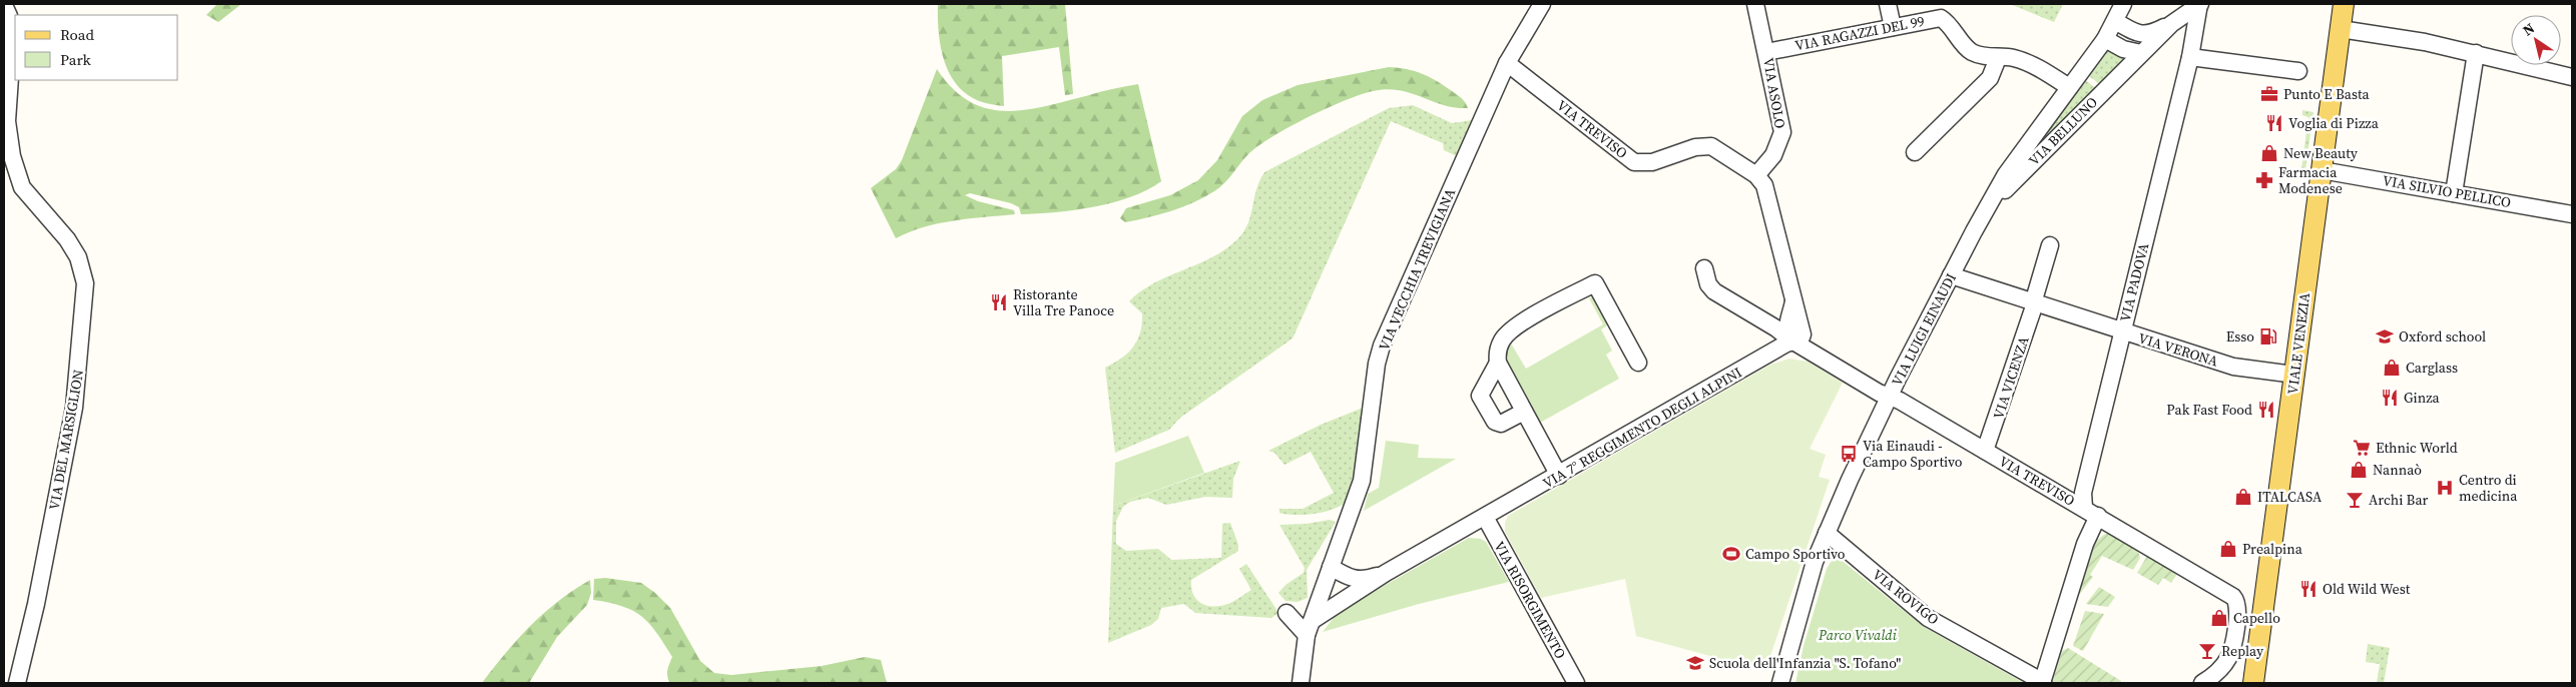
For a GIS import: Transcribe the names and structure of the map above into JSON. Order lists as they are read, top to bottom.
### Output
{
  "streets": {
    "main road": ["VIALE VENEZIA"],
    "street": [
      "VIA RAGAZZI DEL 99",
      "VIA ASOLO",
      "VIA TREVISO",
      "VIA BELLUNO",
      "VIA SILVIO PELLICO",
      "VIA VECCHIA TREVIGIANA",
      "VIA PADOVA",
      "VIA LUIGI EINAUDI",
      "VIA VERONA",
      "VIA VICENZA",
      "VIA 7° REGGIMENTO DEGLI ALPINI",
      "VIA DEL MARSIGLION",
      "VIA ROVIGO",
      "VIA RISORGIMENTO"
    ]
  },
  "crossings": [
    ["VIA RAGAZZI DEL 99", "VIA ASOLO"],
    ["VIA RAGAZZI DEL 99", "VIA LUIGI EINAUDI"],
    ["VIA ASOLO", "VIA TREVISO"],
    ["VIA TREVISO", "VIA VECCHIA TREVIGIANA"],
    ["VIA TREVISO", "VIA PADOVA"],
    ["VIA TREVISO", "VIA LUIGI EINAUDI"],
    ["VIA TREVISO", "VIA VICENZA"],
    ["VIA TREVISO", "VIA 7° REGGIMENTO DEGLI ALPINI"],
    ["VIA BELLUNO", "VIA PADOVA"],
    ["VIA BELLUNO", "VIA LUIGI EINAUDI"],
    ["VIA SILVIO PELLICO", "VIALE VENEZIA"],
    ["VIA VECCHIA TREVIGIANA", "VIA 7° REGGIMENTO DEGLI ALPINI"],
    ["VIA PADOVA", "VIA VERONA"],
    ["VIA PADOVA", "VIA ROVIGO"],
    ["VIA LUIGI EINAUDI", "VIA VERONA"],
    ["VIA LUIGI EINAUDI", "VIA ROVIGO"],
    ["VIALE VENEZIA", "VIA VERONA"],
    ["VIA VERONA", "VIA VICENZA"],
    ["VIA 7° REGGIMENTO DEGLI ALPINI", "VIA RISORGIMENTO"]
  ],
  "parks": ["Parco Vivaldi"],
  "places": {
    "office": ["Punto E Basta"],
    "restaurant": [
      "Voglia di Pizza",
      "Ristorante Villa Tre Panoce",
      "Ginza",
      "Pak Fast Food",
      "Old Wild West"
    ],
    "shop": [
      "New Beauty",
      "Carglass",
      "Nannaò",
      "ITALCASA",
      "Prealpina",
      "Capello"
    ],
    "pharmacy": ["Farmacia Modenese"],
    "fuel station": ["Esso"],
    "school or university": ["Oxford school", "Scuola dell'Infanzia \"S. Tofano\""],
    "supermarket": ["Ethnic World"],
    "bus stop": ["Via Einaudi - Campo Sportivo"],
    "hospital": ["Centro di medicina"],
    "bar": ["Archi Bar", "Replay"],
    "sports": ["Campo Sportivo"]
  },
  "legend": ["Road", "Park"],
  "north": "top left"
}
